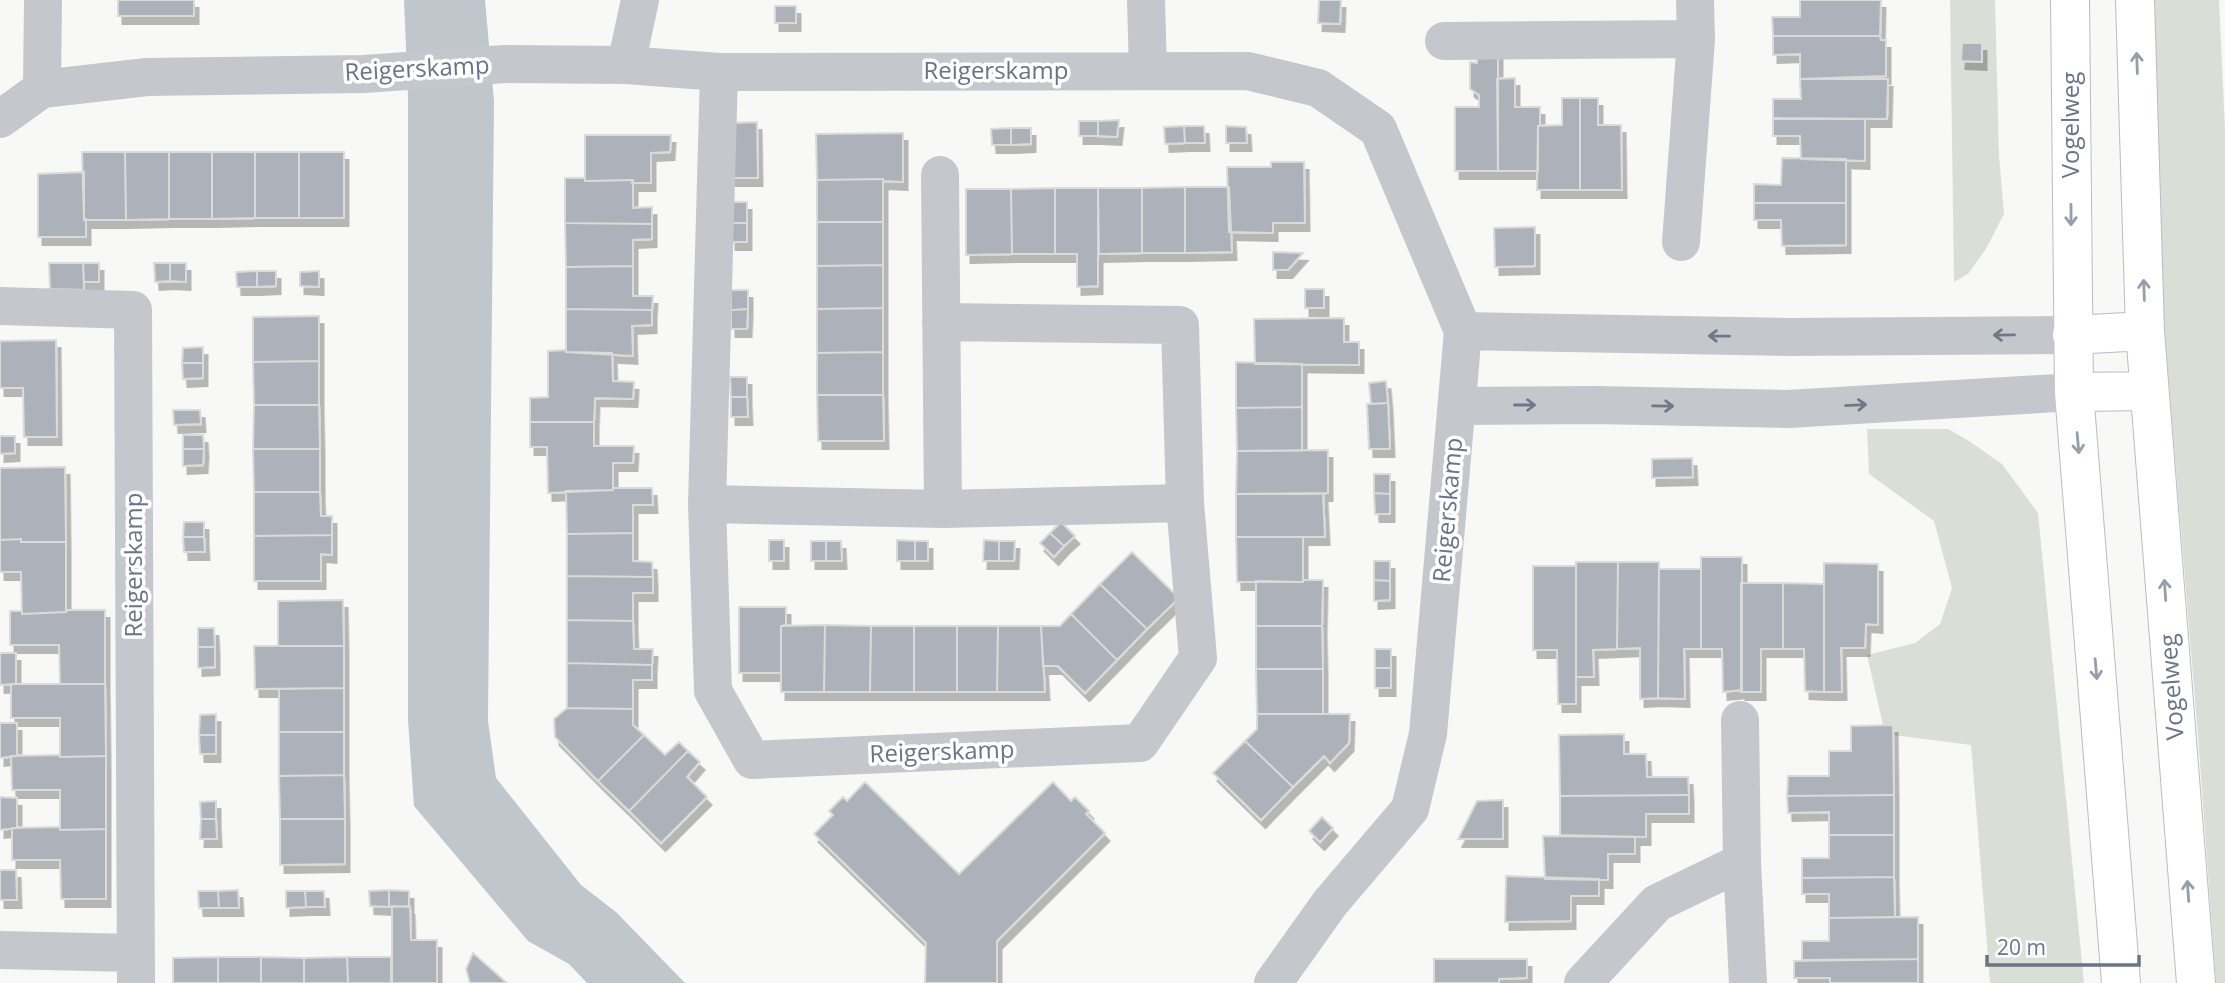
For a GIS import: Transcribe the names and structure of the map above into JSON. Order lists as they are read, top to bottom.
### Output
{
  "streets": {
    "street": ["Reigerskamp", "Vogelweg"]
  },
  "crossings": [
    ["Reigerskamp", "Vogelweg"]
  ],
  "scale_bar": "20 m"
}
